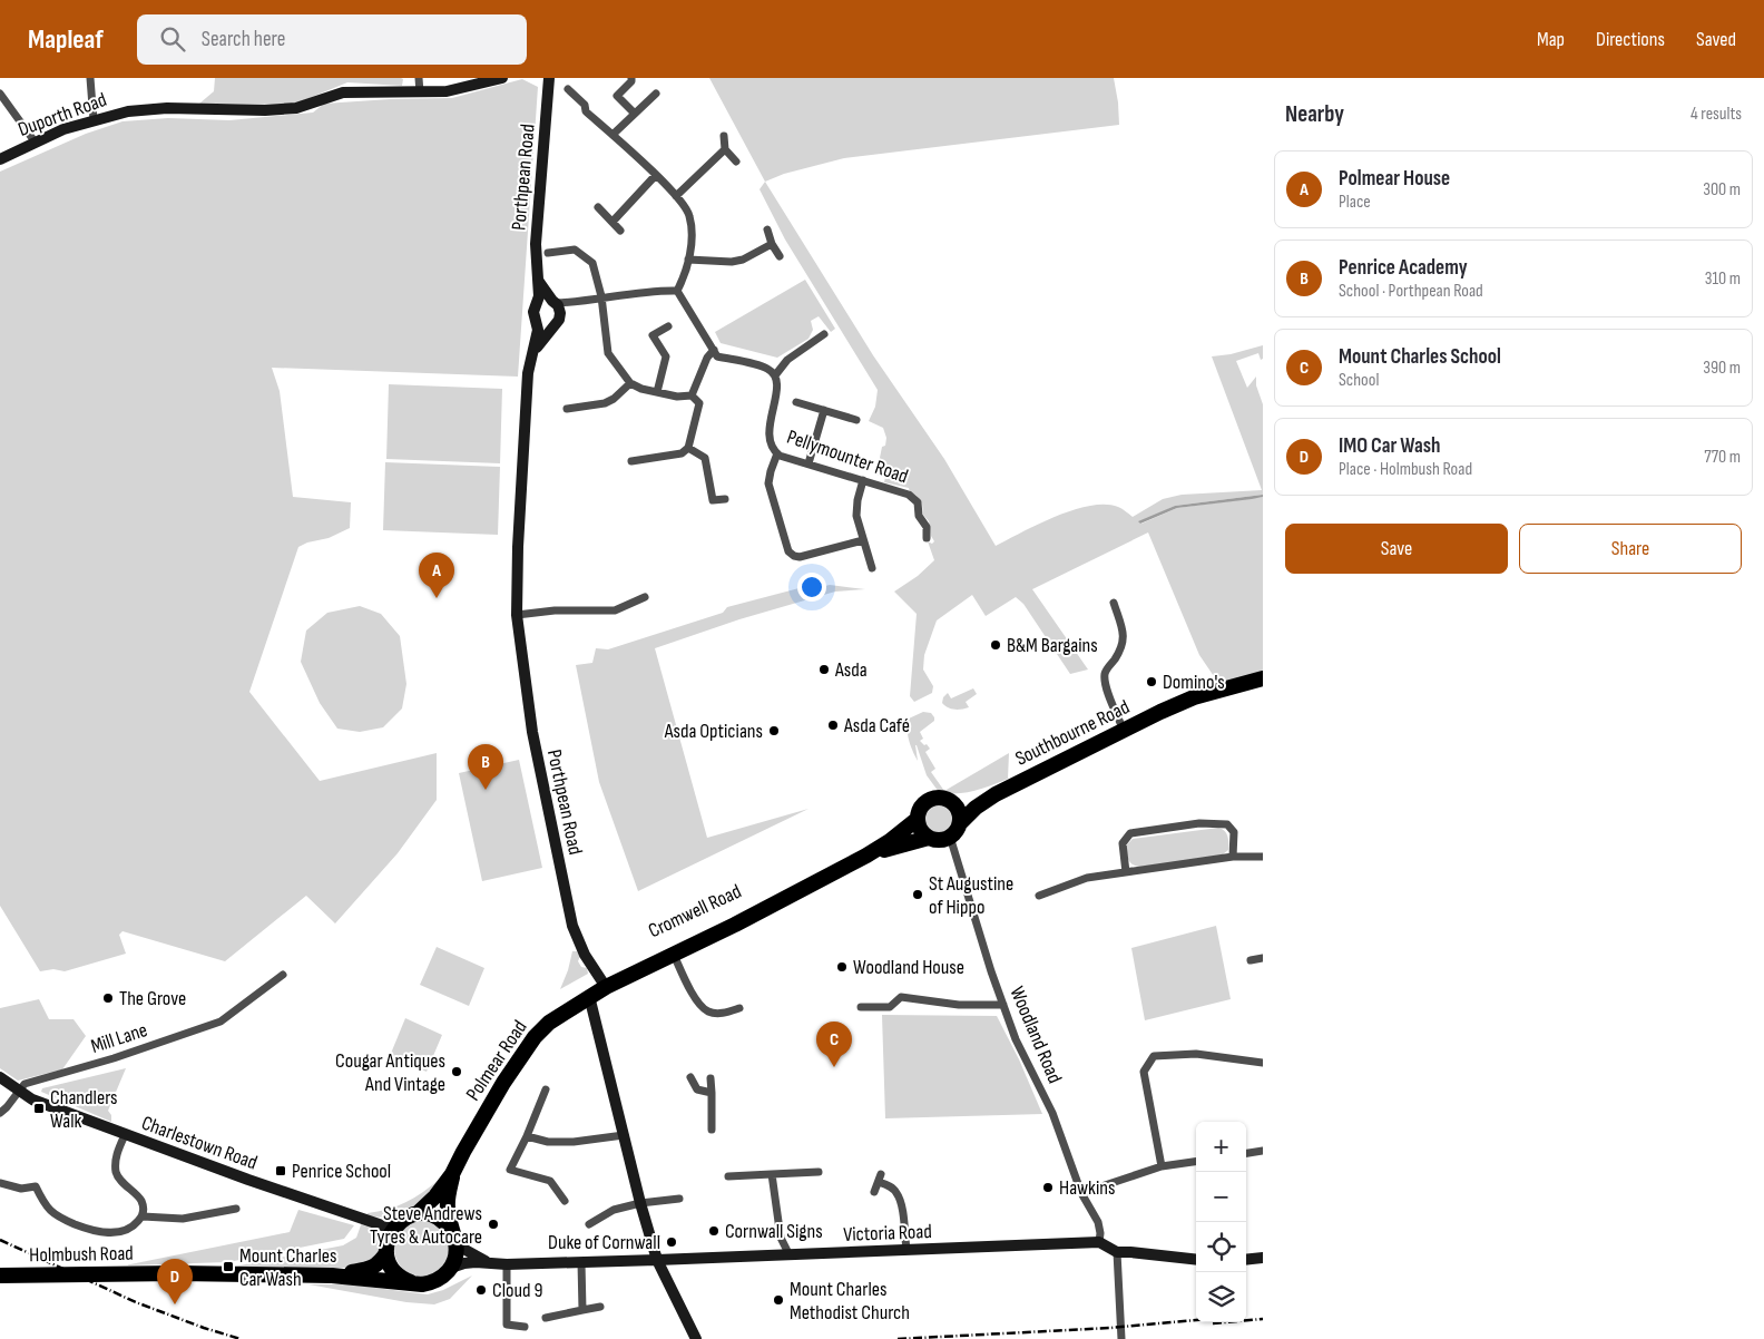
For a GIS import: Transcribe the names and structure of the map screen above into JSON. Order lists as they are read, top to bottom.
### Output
{
  "streets": {
    "highway": [
      "Southbourne Road",
      "Cromwell Road",
      "Polmear Road",
      "Holmbush Road"
    ],
    "street": [
      "Duporth Road",
      "Porthpean Road",
      "Pellymounter Road",
      "Woodland Road",
      "Mill Lane",
      "Charlestown Road",
      "Victoria Road"
    ]
  },
  "crossings": [
    ["Porthpean Road", "Cromwell Road"],
    ["Porthpean Road", "Polmear Road"],
    ["Southbourne Road", "Cromwell Road"],
    ["Southbourne Road", "Woodland Road"],
    ["Cromwell Road", "Woodland Road"],
    ["Cromwell Road", "Polmear Road"],
    ["Woodland Road", "Victoria Road"],
    ["Mill Lane", "Charlestown Road"]
  ],
  "places": {
    "other": [
      "B&M Bargains",
      "Asda",
      "Domino's",
      "Asda Café",
      "Asda Opticians",
      "St Augustine of Hippo",
      "Woodland House",
      "The Grove",
      "Cougar Antiques And Vintage",
      "Hawkins",
      "Steve Andrews Tyres & Autocare",
      "Cornwall Signs",
      "Duke of Cornwall",
      "Cloud 9",
      "Mount Charles Methodist Church"
    ],
    "transit": ["Chandlers Walk", "Penrice School", "Mount Charles Car Wash"]
  },
  "page": {
    "header": "Mapleaf",
    "search": "Search here",
    "nav": ["Map", "Directions", "Saved"],
    "heading": ["Nearby", "4 results"],
    "list": [
      {
        "mark": "A",
        "name": "Polmear House",
        "note": "Place",
        "value": "300 m"
      },
      {
        "mark": "B",
        "name": "Penrice Academy",
        "note": "School · Porthpean Road",
        "value": "310 m"
      },
      {
        "mark": "C",
        "name": "Mount Charles School",
        "note": "School",
        "value": "390 m"
      },
      {
        "mark": "D",
        "name": "IMO Car Wash",
        "note": "Place · Holmbush Road",
        "value": "770 m"
      }
    ],
    "buttons": ["Save", "Share"],
    "pins": [
      "A",
      "B",
      "C",
      "D"
    ],
    "map_buttons": ["+", "−"]
  }
}
